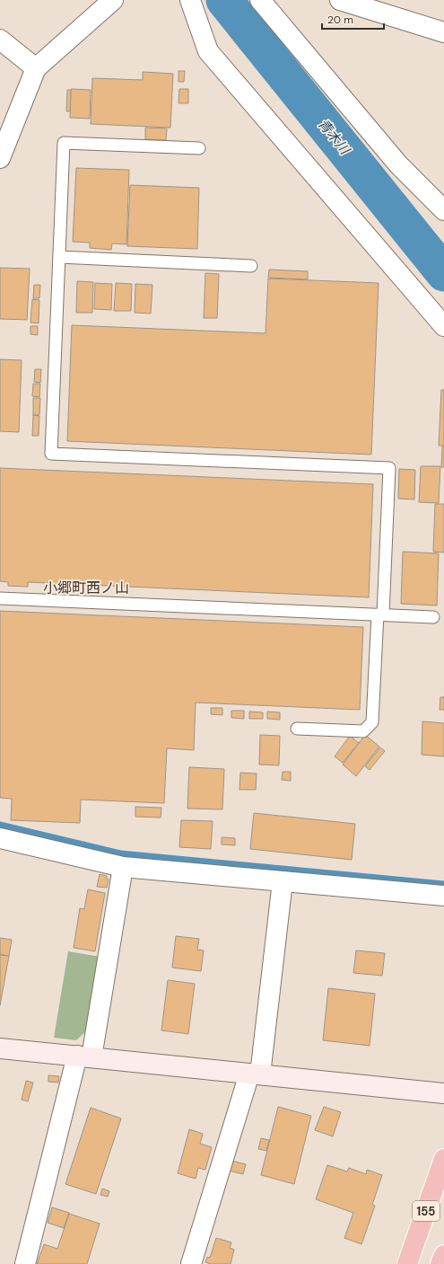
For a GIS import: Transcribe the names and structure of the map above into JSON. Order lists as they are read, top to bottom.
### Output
{
  "streets": {
    "highway": ["155"]
  },
  "districts": ["小郷町西ノ山"],
  "water": ["青木川"],
  "scale_bar": "20 m"
}
